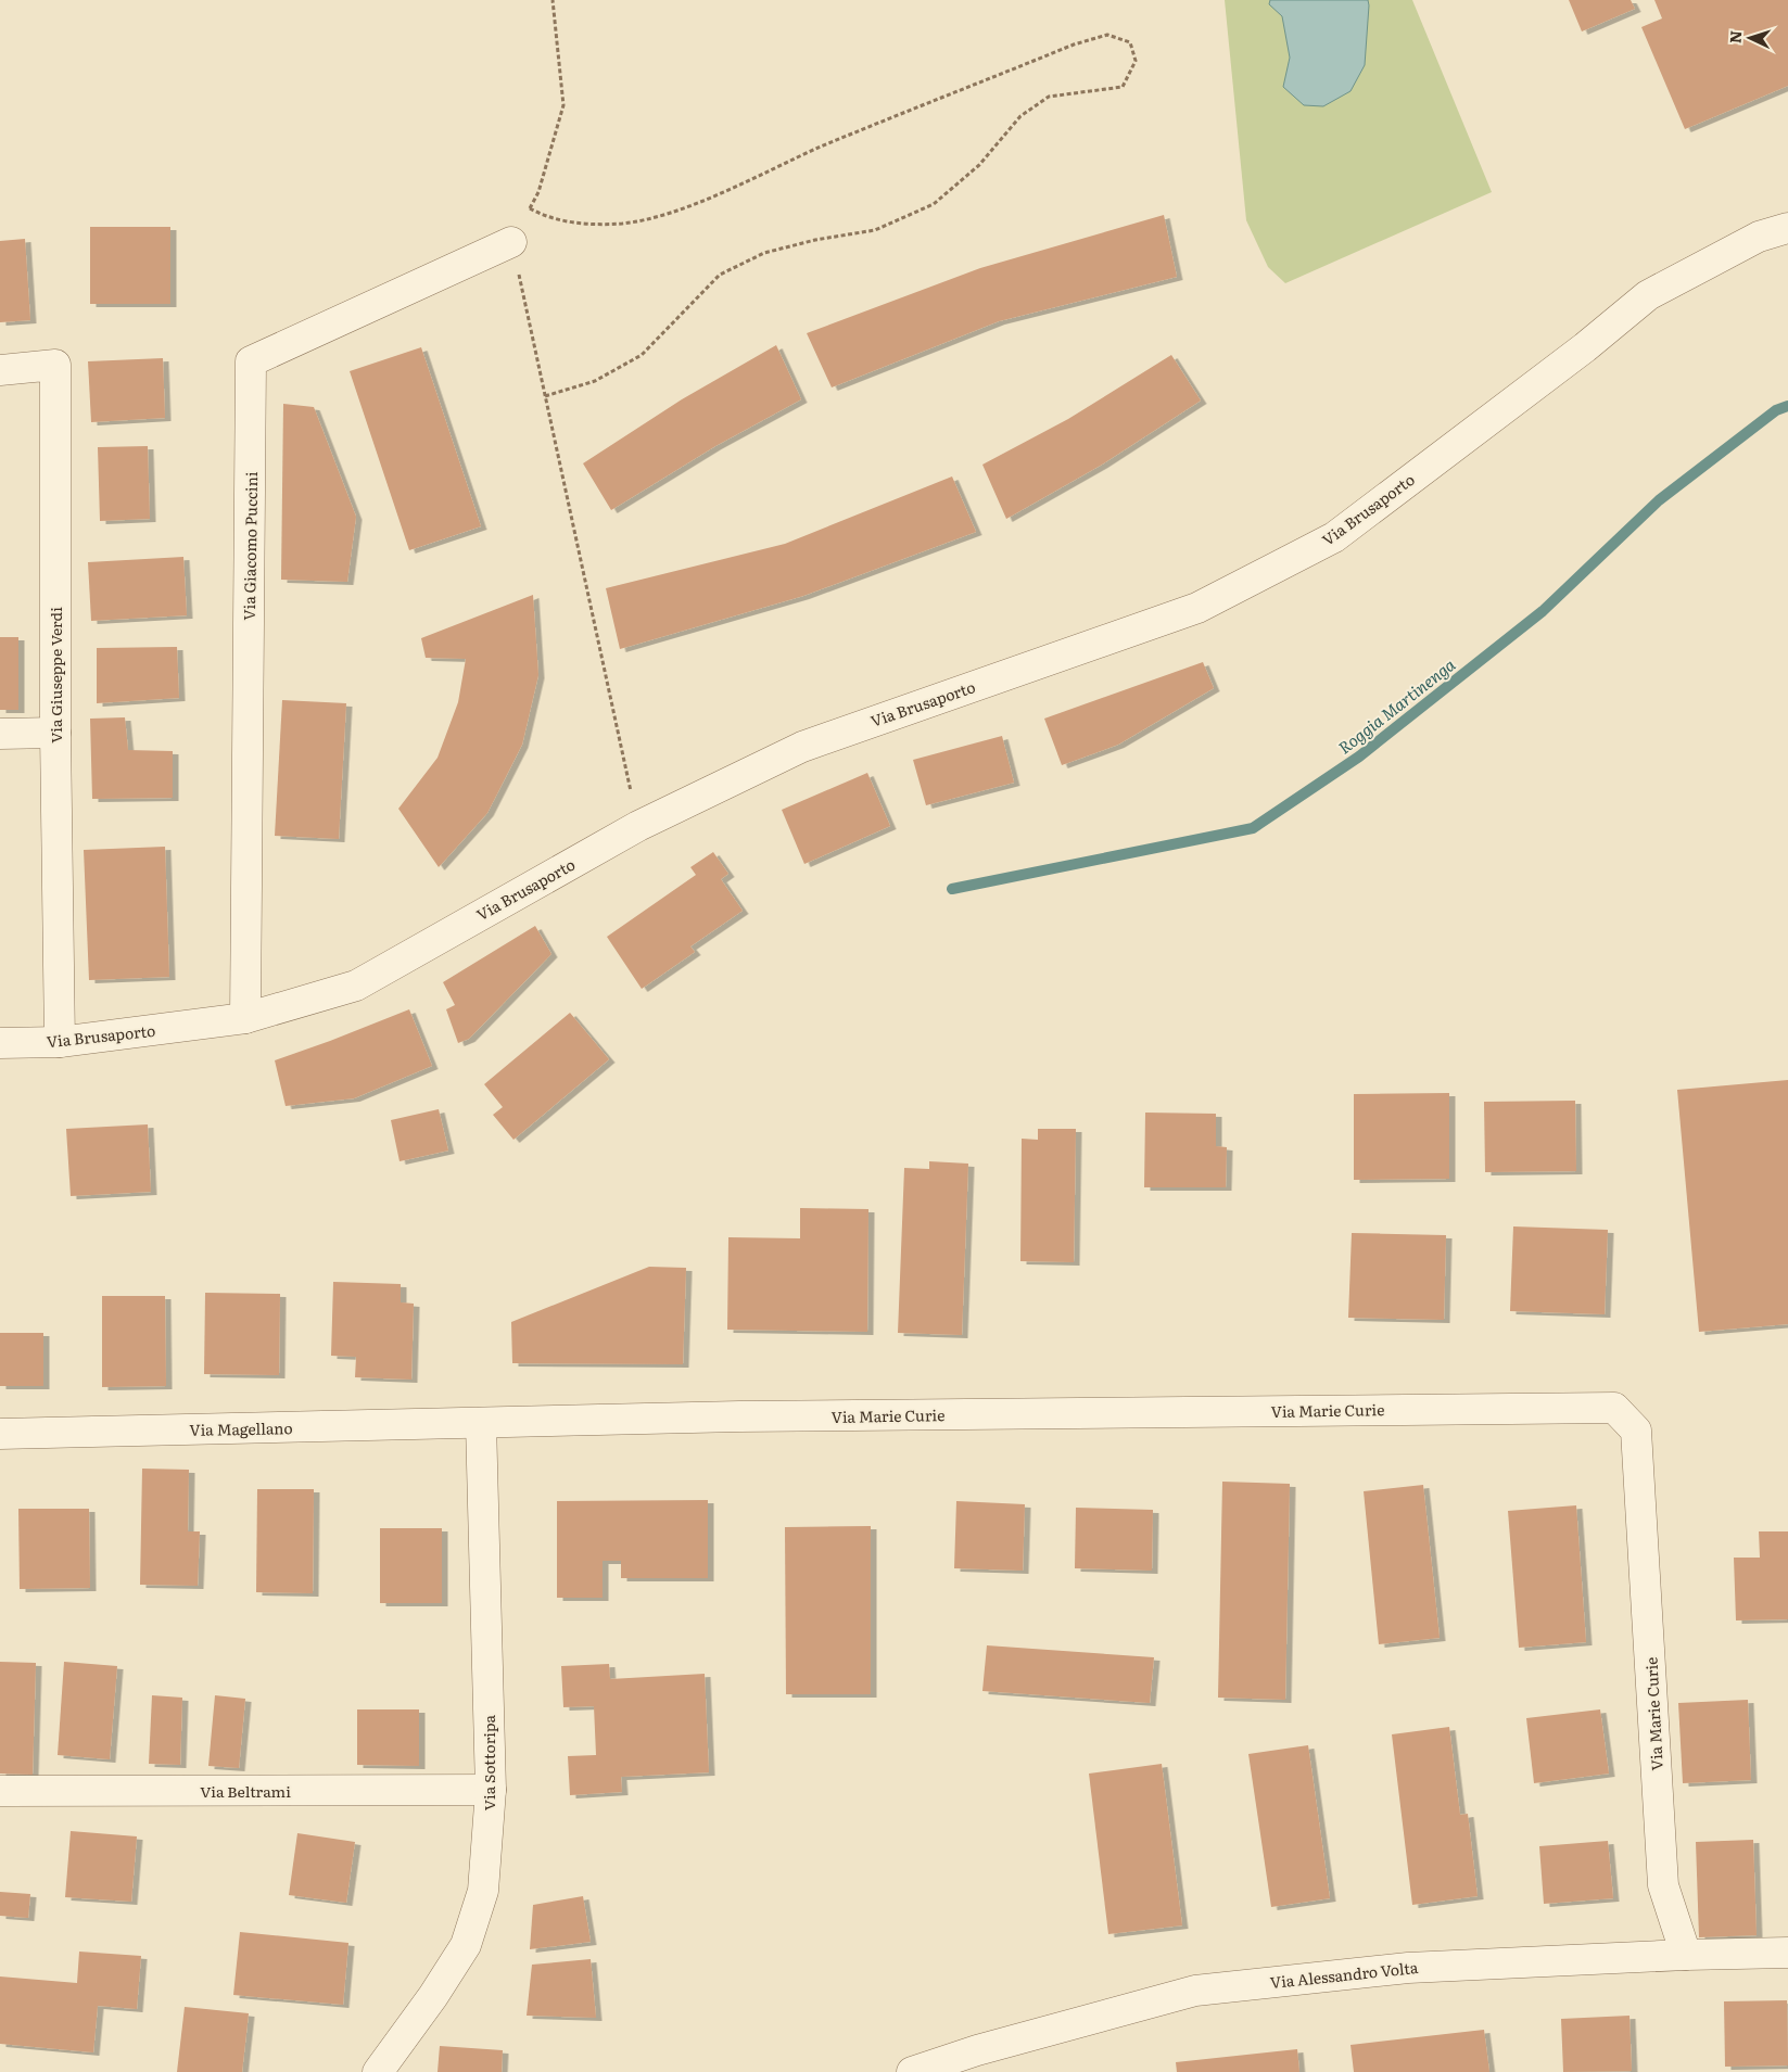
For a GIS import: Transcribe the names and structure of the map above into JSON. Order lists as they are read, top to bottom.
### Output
{
  "streets": {
    "street": [
      "Via Brusaporto",
      "Via Giacomo Puccini",
      "Via Giuseppe Verdi",
      "Via Marie Curie",
      "Via Magellano",
      "Via Sottoripa",
      "Via Beltrami",
      "Via Alessandro Volta"
    ]
  },
  "crossings": [
    ["Via Brusaporto", "Via Giacomo Puccini"],
    ["Via Brusaporto", "Via Giuseppe Verdi"],
    ["Via Marie Curie", "Via Magellano"],
    ["Via Marie Curie", "Via Sottoripa"],
    ["Via Marie Curie", "Via Alessandro Volta"],
    ["Via Magellano", "Via Sottoripa"],
    ["Via Sottoripa", "Via Beltrami"]
  ],
  "water": ["Roggia Martinenga"],
  "north": "left"
}
